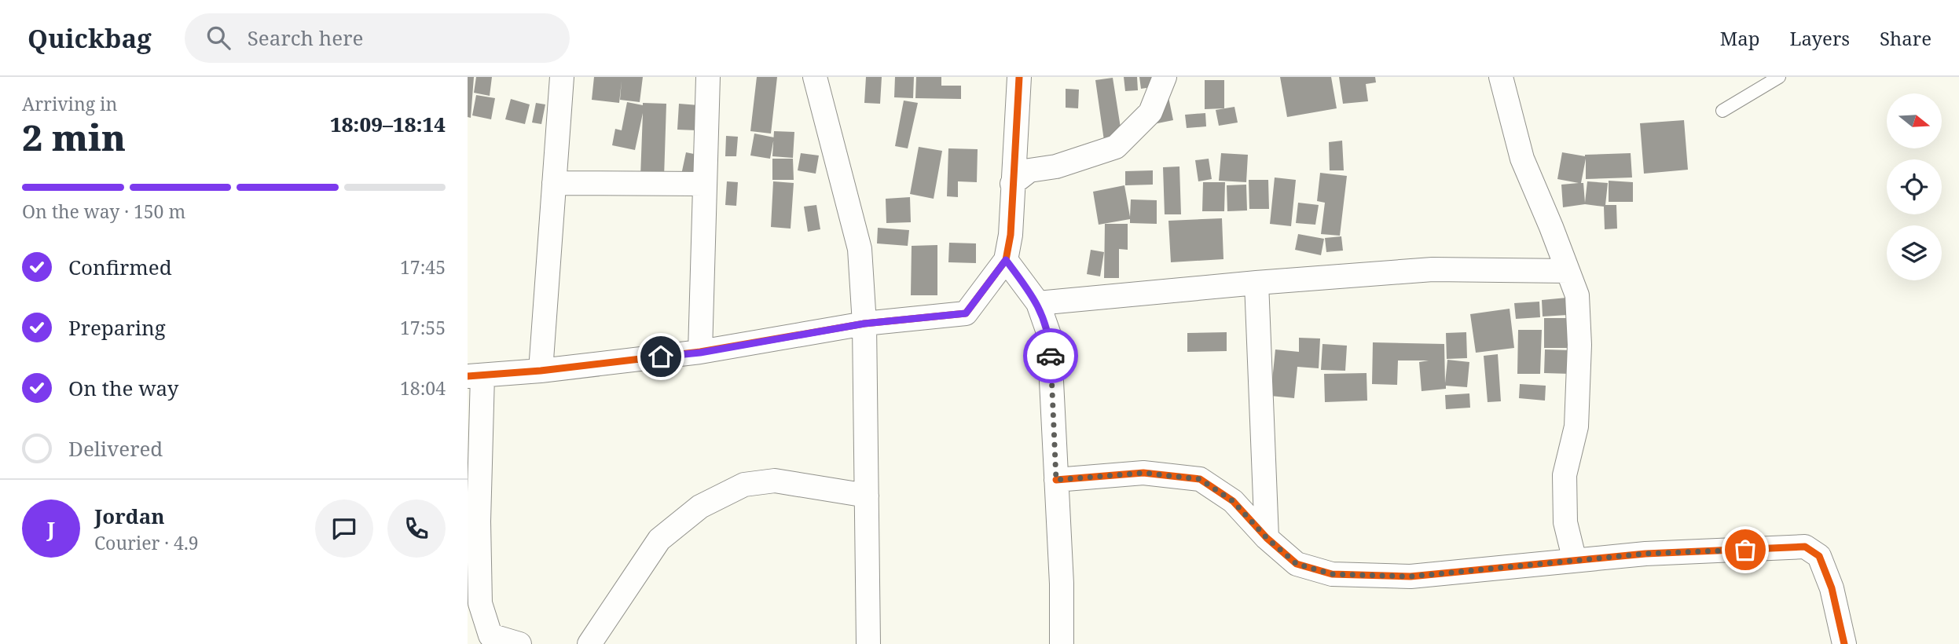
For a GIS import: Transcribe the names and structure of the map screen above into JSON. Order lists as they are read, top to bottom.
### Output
{
  "north": "right",
  "page": {
    "header": "Quickbag",
    "search": "Search here",
    "nav": ["Map", "Layers", "Share"],
    "heading": ["2 min", "Arriving in", "18:09–18:14"],
    "panel": ["Jordan", "Courier · 4.9"],
    "bar": "On the way · 150 m",
    "list": [
      ["Confirmed", "17:45"],
      ["Preparing", "17:55"],
      ["On the way", "18:04"],
      "Delivered"
    ],
    "round": "J"
  }
}
